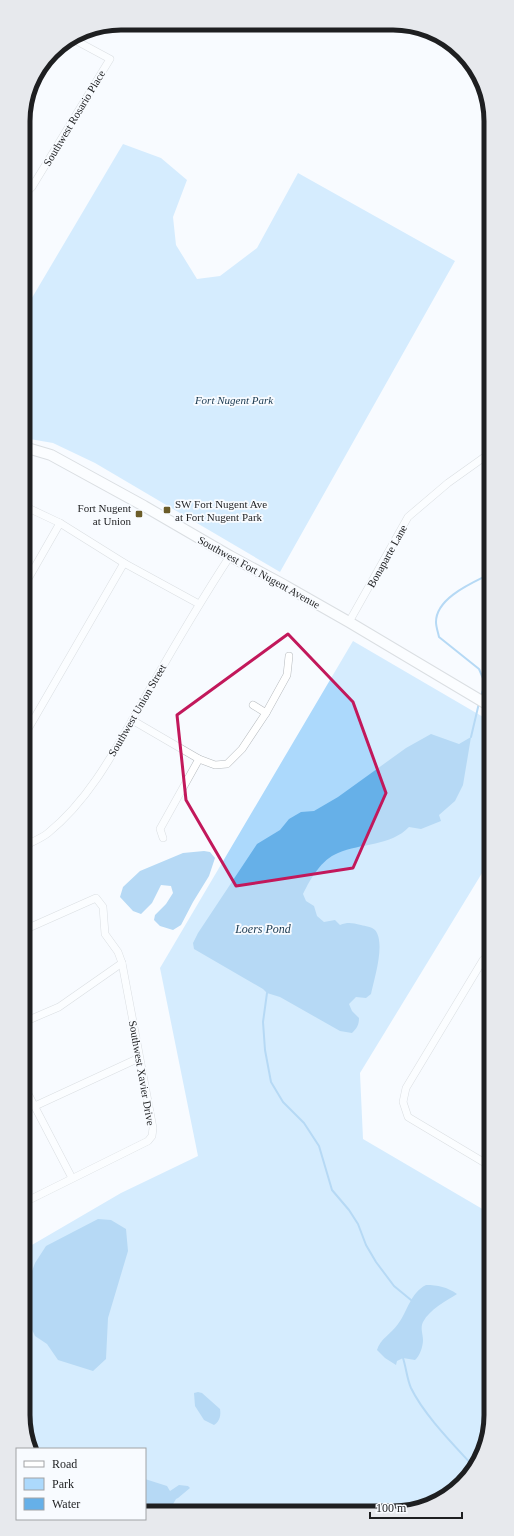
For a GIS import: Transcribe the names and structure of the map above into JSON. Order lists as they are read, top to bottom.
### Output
{
  "streets": {
    "street": [
      "Southwest Rosario Place",
      "Bonaparte Lane",
      "Southwest Fort Nugent Avenue",
      "Southwest Union Street",
      "Southwest Xavier Drive"
    ]
  },
  "crossings": [
    ["Bonaparte Lane", "Southwest Fort Nugent Avenue"],
    ["Southwest Fort Nugent Avenue", "Southwest Union Street"]
  ],
  "water": ["Loers Pond"],
  "parks": ["Fort Nugent Park"],
  "places": {
    "transit": ["SW Fort Nugent Ave at Fort Nugent Park", "Fort Nugent at Union"]
  },
  "legend": ["Road", "Park", "Water"],
  "scale_bar": "100 m"
}
